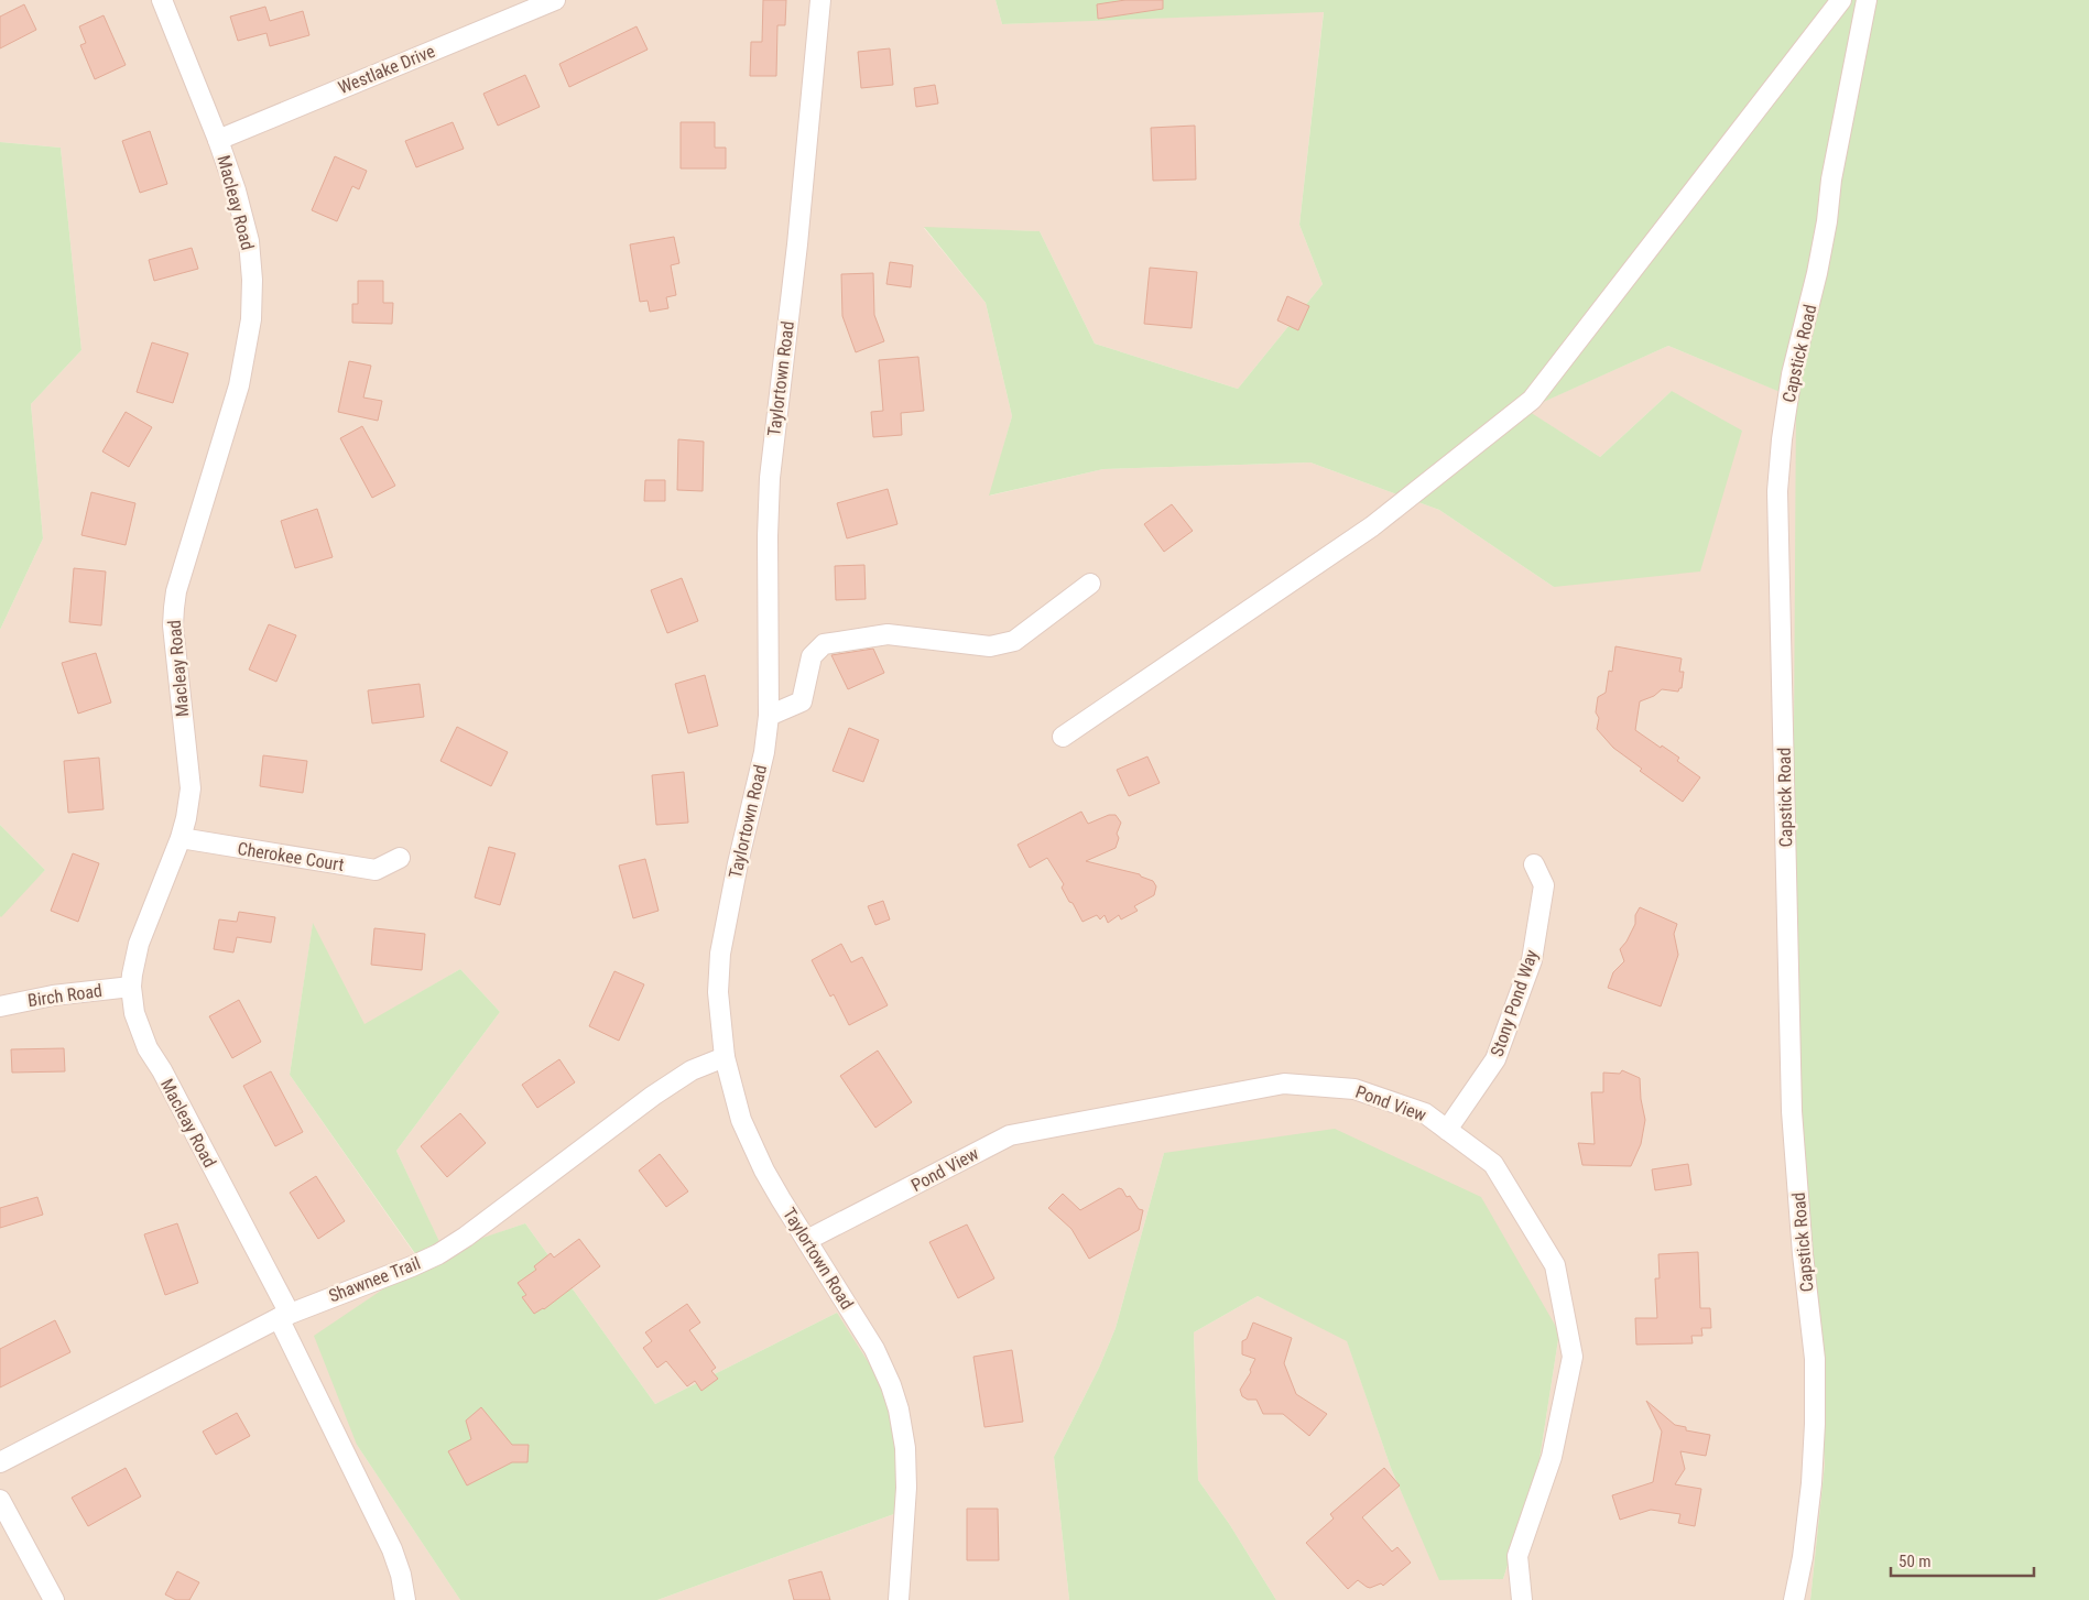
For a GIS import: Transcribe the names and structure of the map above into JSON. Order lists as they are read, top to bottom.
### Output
{
  "streets": {
    "street": [
      "Westlake Drive",
      "Macleay Road",
      "Capstick Road",
      "Taylortown Road",
      "Cherokee Court",
      "Birch Road",
      "Stony Pond Way",
      "Pond View",
      "Shawnee Trail"
    ]
  },
  "crossings": [
    ["Westlake Drive", "Macleay Road"],
    ["Macleay Road", "Cherokee Court"],
    ["Macleay Road", "Birch Road"],
    ["Macleay Road", "Shawnee Trail"],
    ["Taylortown Road", "Pond View"],
    ["Taylortown Road", "Shawnee Trail"],
    ["Stony Pond Way", "Pond View"]
  ],
  "scale_bar": "50 m"
}
